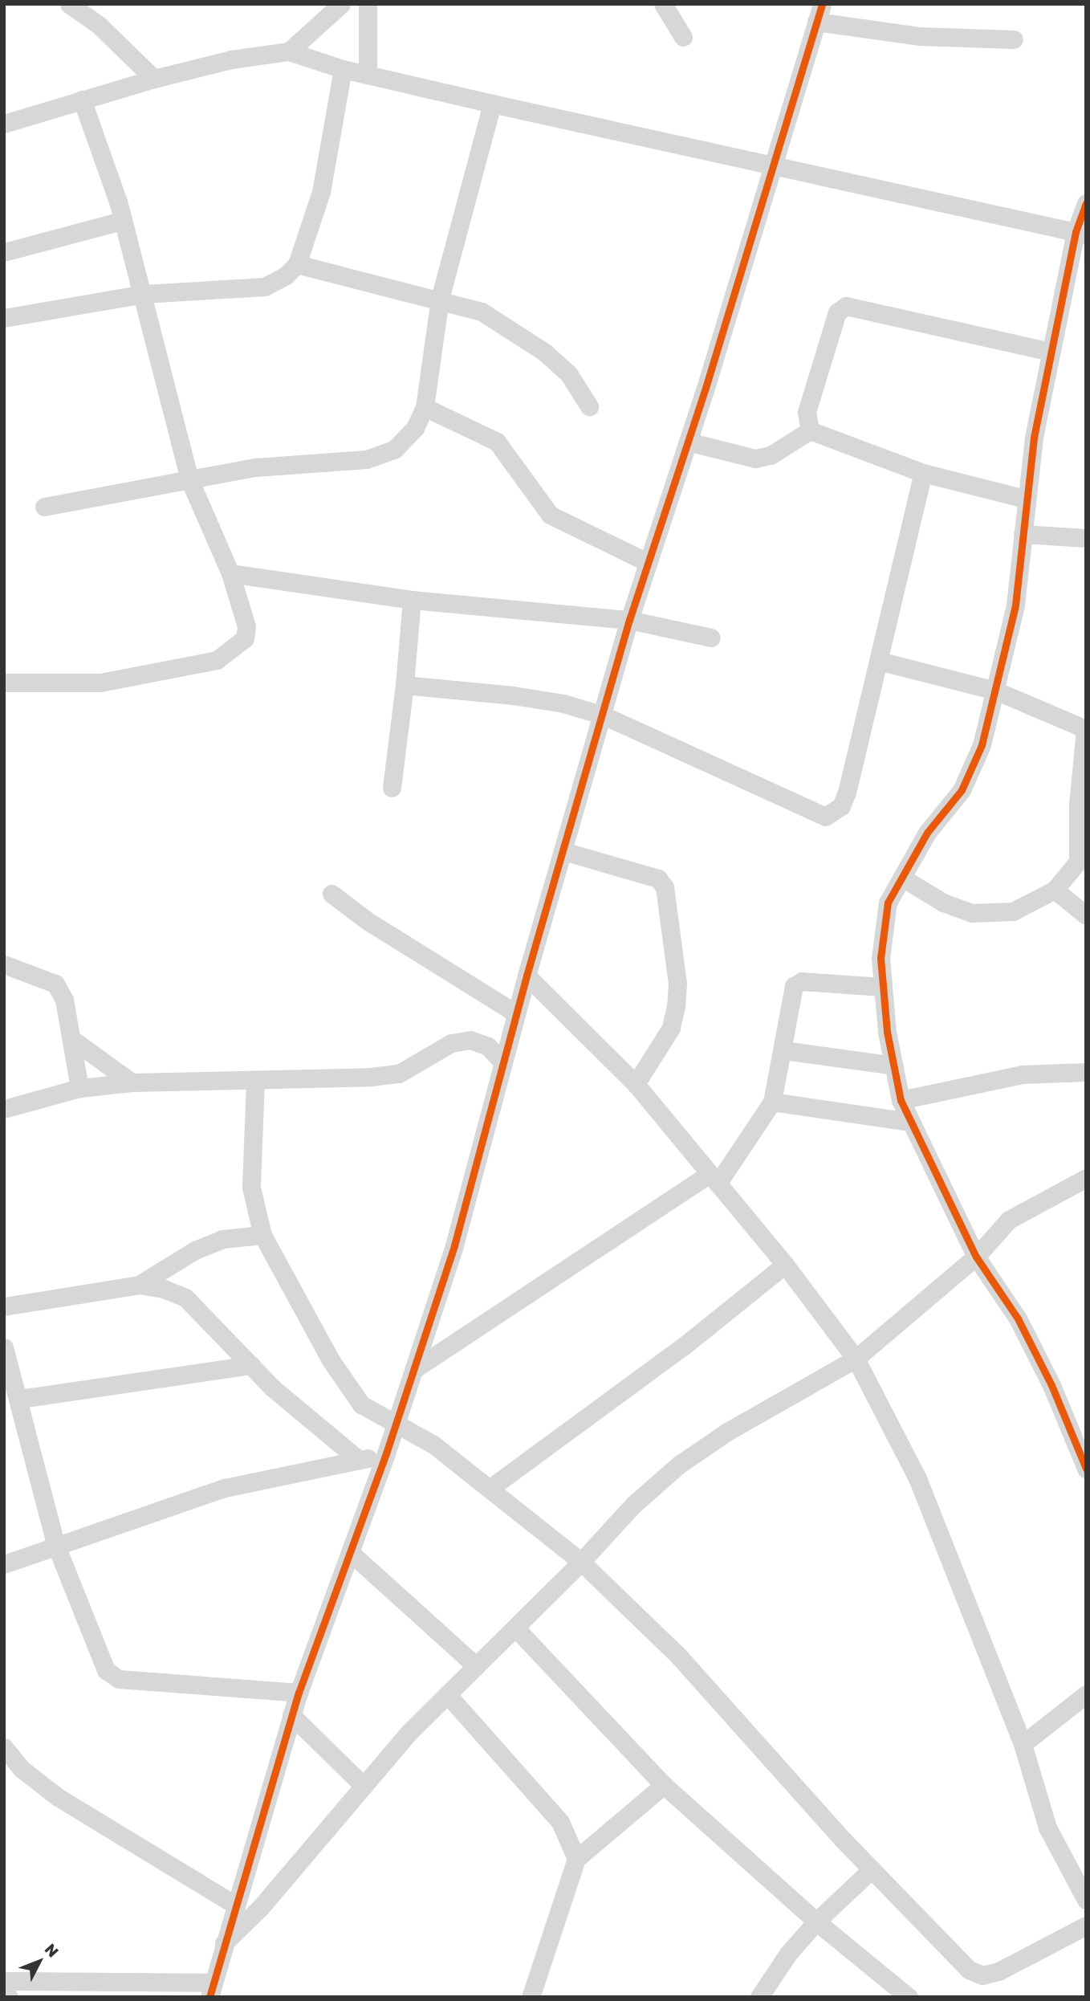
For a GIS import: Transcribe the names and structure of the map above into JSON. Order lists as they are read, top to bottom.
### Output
{
  "north": "top right"
}
